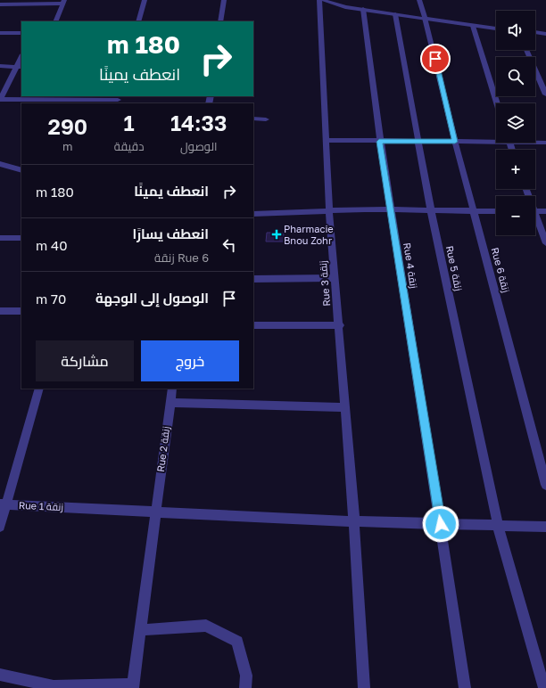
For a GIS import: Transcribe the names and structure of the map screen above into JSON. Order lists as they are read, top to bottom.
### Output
{
  "streets": {
    "street": [
      "Rue 4 زنقة",
      "Rue 5 زنقة",
      "Rue 6 زنقة",
      "Rue 3 زنقة",
      "Rue 2 زنقة",
      "Rue 1 زنقة"
    ]
  },
  "crossings": [
    ["Rue 4 زنقة", "Rue 1 زنقة"],
    ["Rue 5 زنقة", "Rue 1 زنقة"],
    ["Rue 3 زنقة", "Rue 1 زنقة"],
    ["Rue 2 زنقة", "Rue 1 زنقة"]
  ],
  "places": {
    "health": ["Pharmacie Bnou Zohr"]
  },
  "page": {
    "map_buttons": ["+", "−"],
    "turn": ["180 m", "انعطف يمينًا"],
    "eta": [
      "14:33",
      "الوصول",
      "1",
      "دقيقة",
      "290",
      "m"
    ],
    "list": [
      {
        "name": "انعطف يمينًا",
        "value": "180 m"
      },
      {
        "name": "انعطف يسارًا",
        "note": "Rue 6 زنقة",
        "value": "40 m"
      },
      {
        "name": "الوصول إلى الوجهة",
        "value": "70 m"
      }
    ],
    "buttons": ["خروج", "مشاركة"]
  }
}
